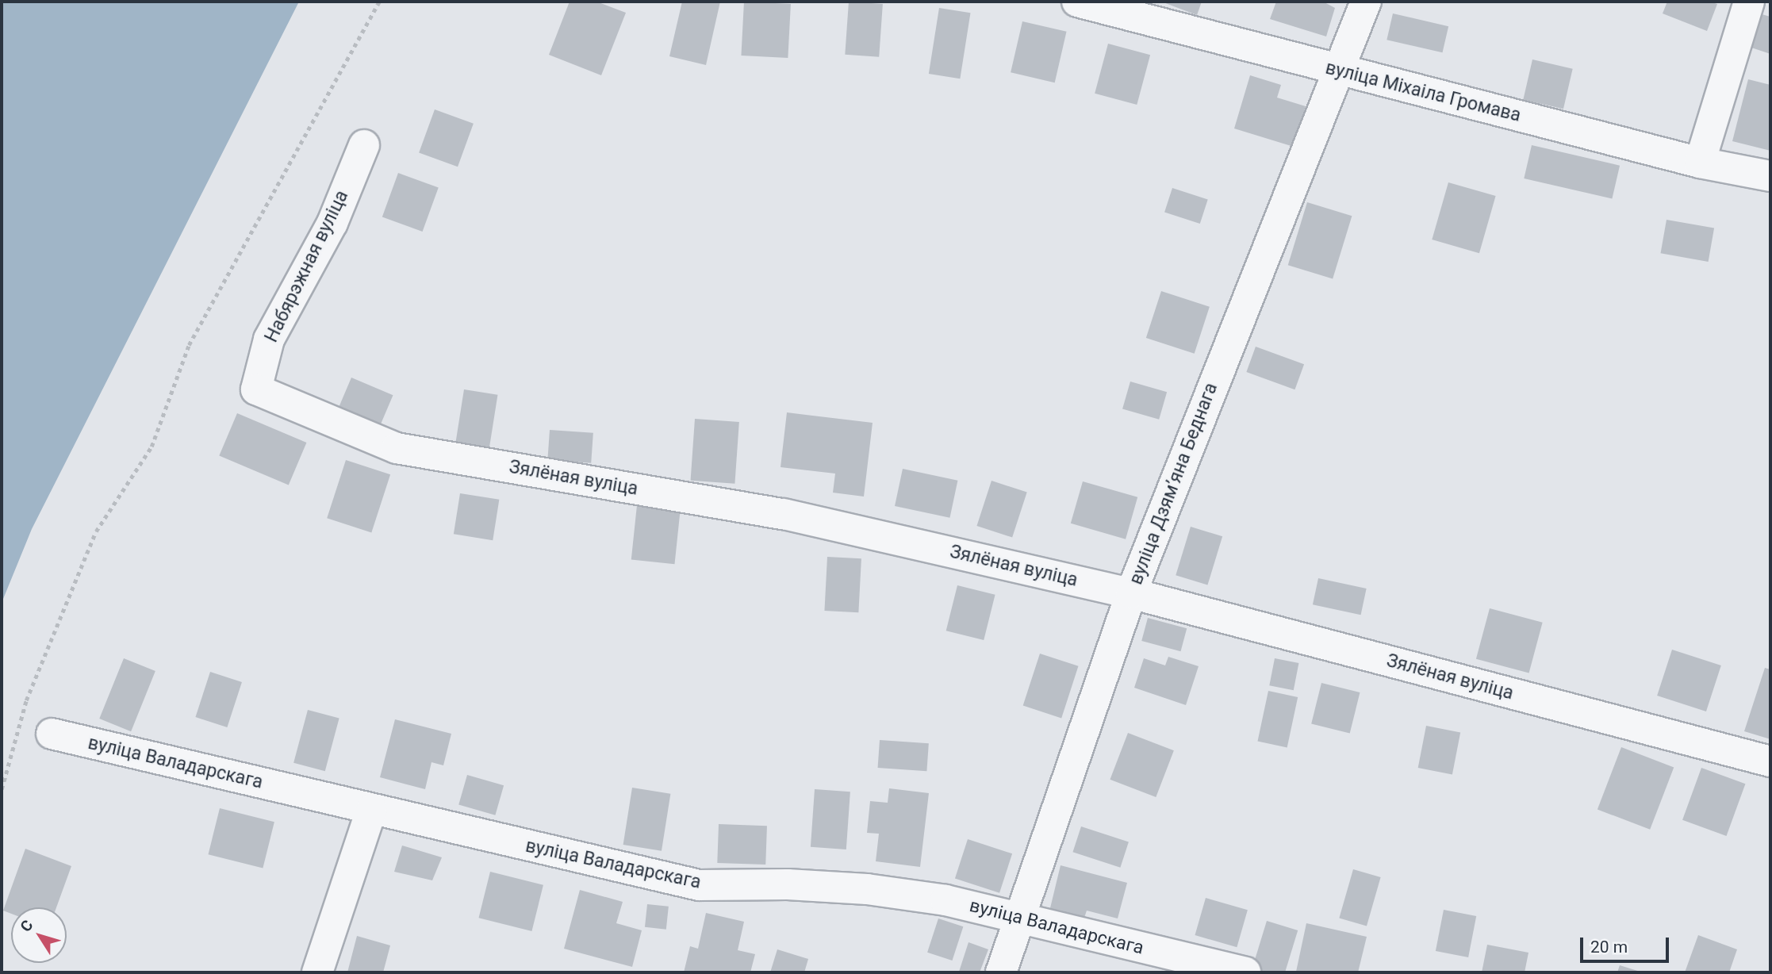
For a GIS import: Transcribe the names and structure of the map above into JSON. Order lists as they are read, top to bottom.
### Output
{
  "streets": {
    "street": [
      "вуліца Міхаіла Громава",
      "Набярэжная вуліца",
      "Зялёная вуліца",
      "вуліца Дзямʼяна Беднага",
      "вуліца Валадарскага"
    ]
  },
  "crossings": [
    ["вуліца Міхаіла Громава", "вуліца Дзямʼяна Беднага"],
    ["Набярэжная вуліца", "Зялёная вуліца"],
    ["Зялёная вуліца", "вуліца Дзямʼяна Беднага"],
    ["вуліца Дзямʼяна Беднага", "вуліца Валадарскага"]
  ],
  "scale_bar": "20 m",
  "north": "top left"
}
